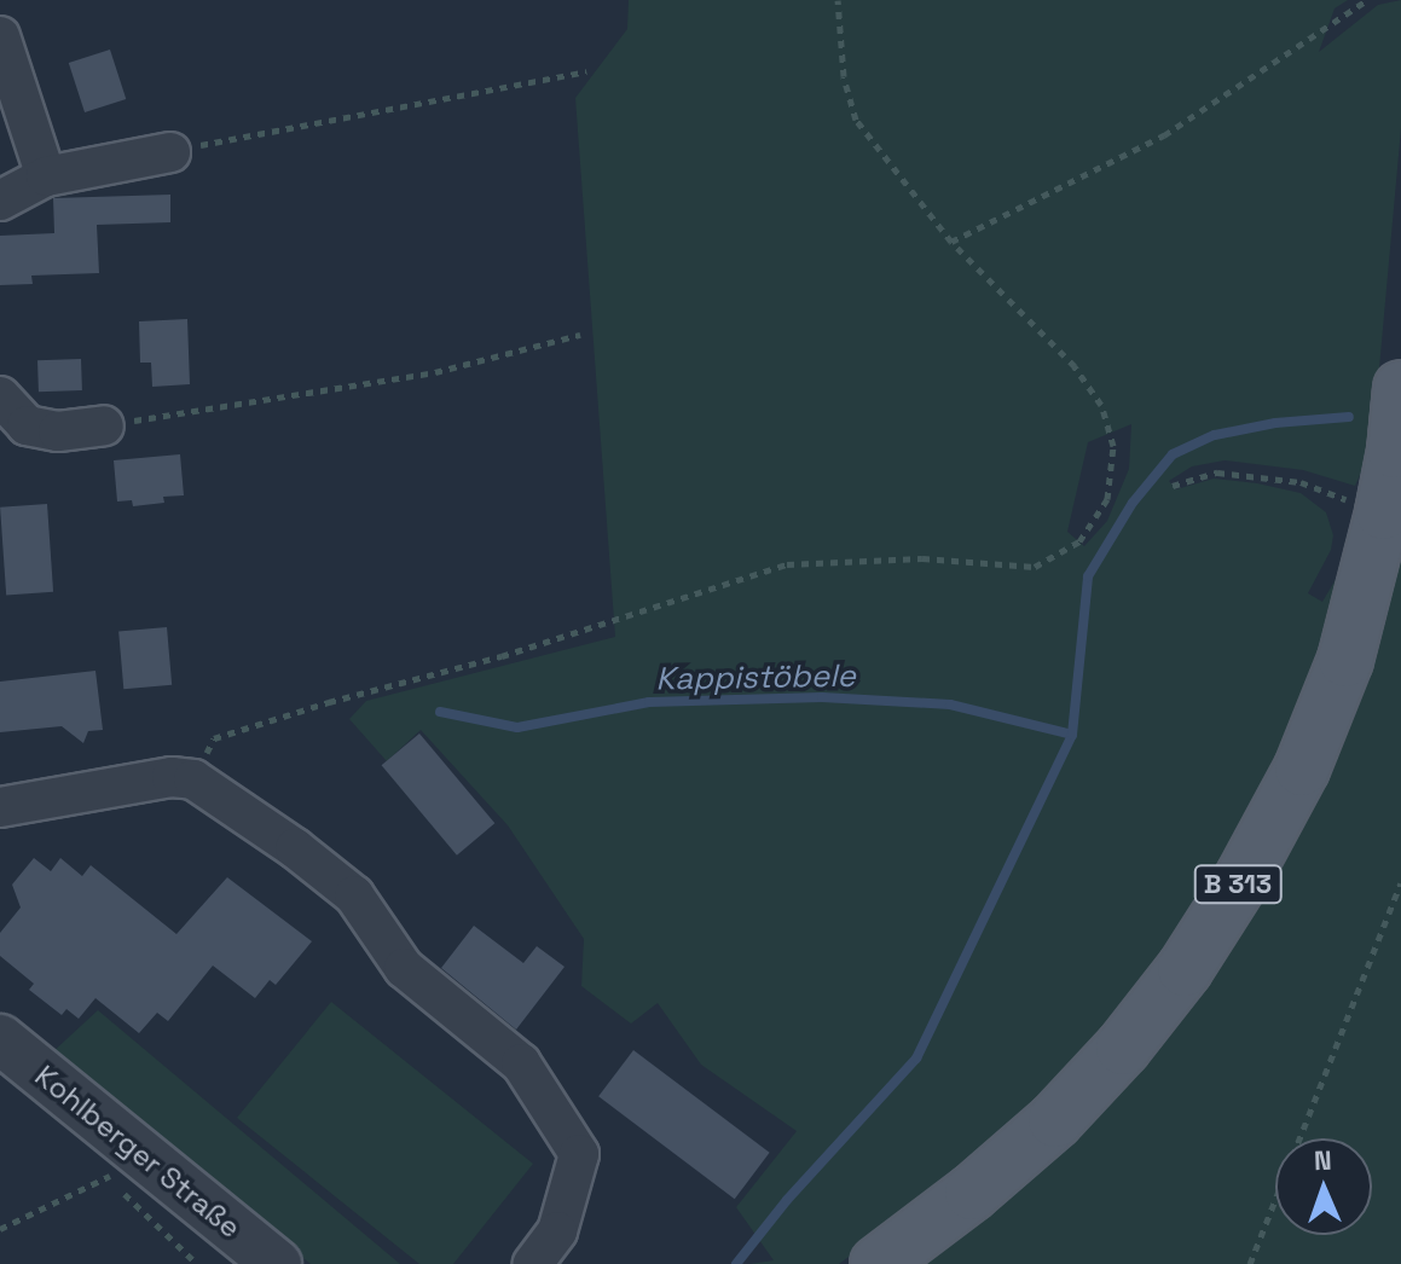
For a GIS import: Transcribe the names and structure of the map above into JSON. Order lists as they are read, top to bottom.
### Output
{
  "streets": {
    "main road": ["B 313"],
    "street": ["Kohlberger Straße"]
  },
  "water": ["Kappistöbele"],
  "north": "top"
}
